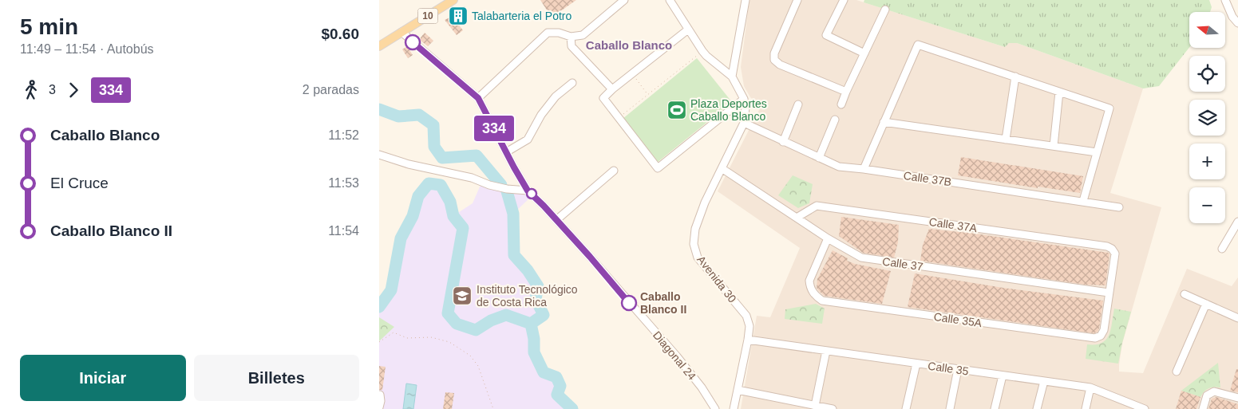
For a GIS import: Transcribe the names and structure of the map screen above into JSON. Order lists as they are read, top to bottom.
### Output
{
  "streets": {
    "main road": ["10"],
    "street": [
      "Calle 37B",
      "Calle 37A",
      "Calle 37",
      "Avenida 30",
      "Calle 35A",
      "Diagonal 24",
      "Calle 35"
    ]
  },
  "crossings": [
    ["10", "Diagonal 24"],
    ["Calle 37B", "Avenida 30"],
    ["Calle 37A", "Calle 37"],
    ["Calle 37A", "Calle 35A"],
    ["Calle 37", "Avenida 30"],
    ["Calle 37", "Calle 35A"],
    ["Avenida 30", "Calle 35"]
  ],
  "districts": ["Caballo Blanco"],
  "places": {
    "building": ["Talabarteria el Potro"],
    "sports": ["Plaza Deportes Caballo Blanco"],
    "school or university": ["Instituto Tecnológico de Costa Rica"],
    "other": ["Caballo Blanco II"]
  },
  "lines": ["bus line 334"],
  "north": "left",
  "page": {
    "heading": ["5 min", "11:49 – 11:54 · Autobús", "$0.60"],
    "on_map": "334",
    "map_buttons": ["+", "−"],
    "legs": ["3", "334", "2 paradas"],
    "list": [
      {
        "name": "Caballo Blanco",
        "value": "11:52"
      },
      {
        "name": "El Cruce",
        "value": "11:53"
      },
      {
        "name": "Caballo Blanco II",
        "value": "11:54"
      }
    ],
    "buttons": ["Iniciar", "Billetes"]
  }
}
